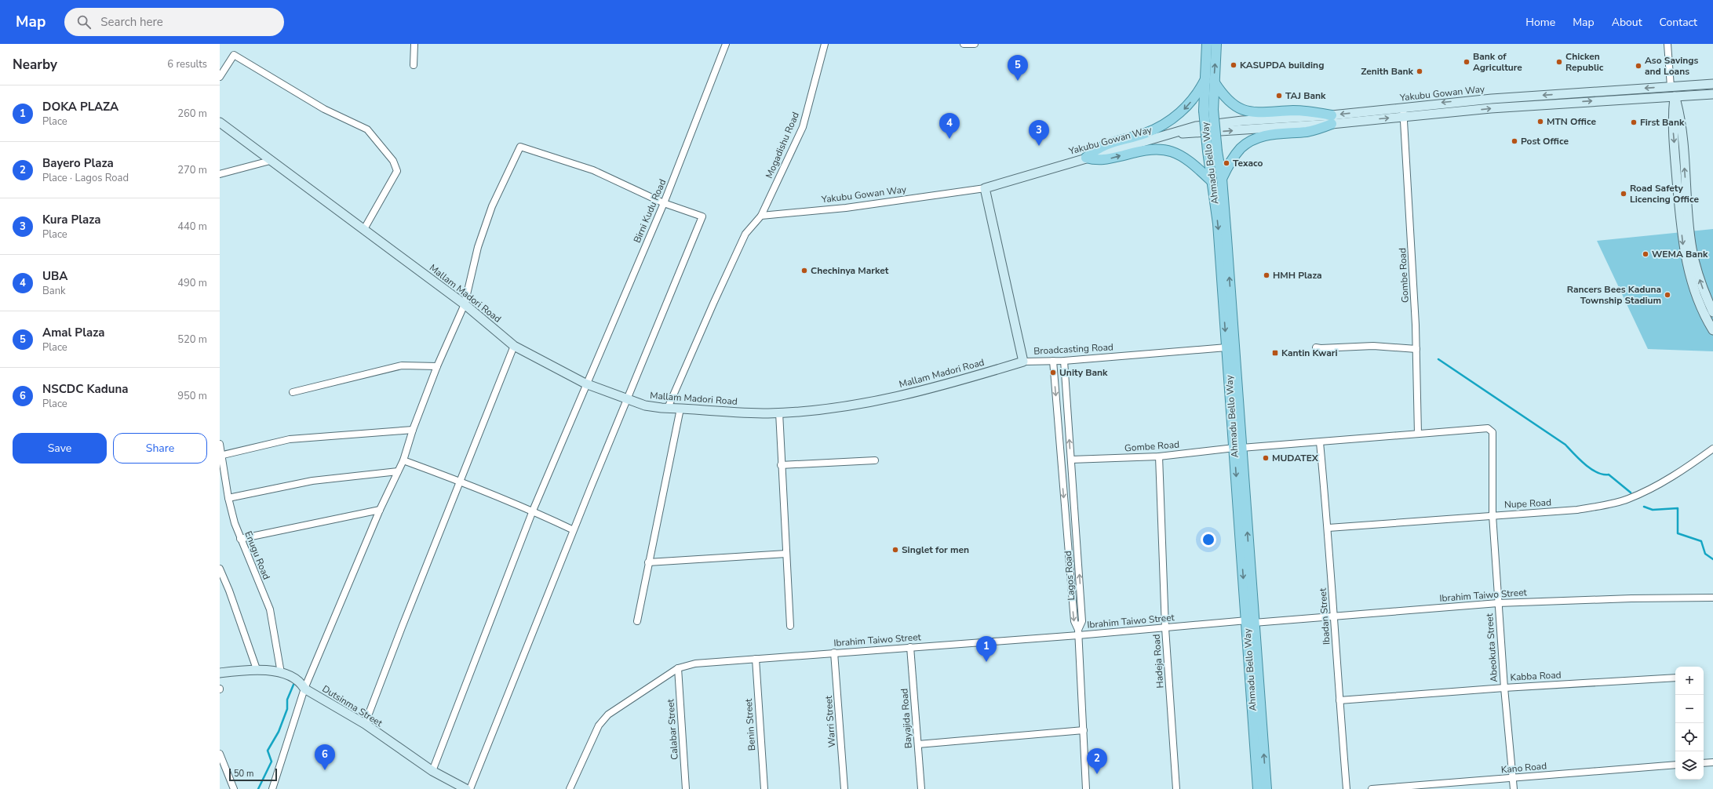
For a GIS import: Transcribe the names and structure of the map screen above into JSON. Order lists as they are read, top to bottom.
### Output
{
  "streets": {
    "main road": ["Ahmadu Bello Way"],
    "street": [
      "Yakubu Gowan Way",
      "Mogadishu Road",
      "Birni Kudu Road",
      "Gombe Road",
      "Mallam Madori Road",
      "Broadcasting Road",
      "Nupe Road",
      "Enugu Road",
      "Lagos Road",
      "Ibrahim Taiwo Street",
      "Ibadan Street",
      "Abeokuta Street",
      "Hadeja Road",
      "Kabba Road",
      "Dutsinma Street",
      "Bayajida Road",
      "Warri Street",
      "Benin Street",
      "Calabar Street",
      "Kano Road"
    ]
  },
  "crossings": [
    ["Yakubu Gowan Way", "Mogadishu Road"],
    ["Yakubu Gowan Way", "Gombe Road"],
    ["Yakubu Gowan Way", "Broadcasting Road"],
    ["Ahmadu Bello Way", "Gombe Road"],
    ["Ahmadu Bello Way", "Broadcasting Road"],
    ["Ahmadu Bello Way", "Ibrahim Taiwo Street"],
    ["Birni Kudu Road", "Mallam Madori Road"],
    ["Birni Kudu Road", "Dutsinma Street"],
    ["Gombe Road", "Lagos Road"],
    ["Gombe Road", "Ibadan Street"],
    ["Gombe Road", "Abeokuta Street"],
    ["Gombe Road", "Hadeja Road"],
    ["Mallam Madori Road", "Broadcasting Road"],
    ["Broadcasting Road", "Lagos Road"],
    ["Nupe Road", "Ibadan Street"],
    ["Nupe Road", "Abeokuta Street"],
    ["Enugu Road", "Dutsinma Street"],
    ["Lagos Road", "Ibrahim Taiwo Street"],
    ["Ibrahim Taiwo Street", "Ibadan Street"],
    ["Ibrahim Taiwo Street", "Abeokuta Street"],
    ["Ibrahim Taiwo Street", "Hadeja Road"],
    ["Ibrahim Taiwo Street", "Bayajida Road"],
    ["Ibrahim Taiwo Street", "Warri Street"],
    ["Ibrahim Taiwo Street", "Benin Street"],
    ["Ibrahim Taiwo Street", "Calabar Street"],
    ["Ibadan Street", "Kabba Road"],
    ["Abeokuta Street", "Kabba Road"],
    ["Abeokuta Street", "Kano Road"]
  ],
  "places": {
    "other": [
      "Bank of Agriculture",
      "Chicken Republic",
      "KASUPDA building",
      "Aso Savings and Loans",
      "Zenith Bank",
      "TAJ Bank",
      "MTN Office",
      "First Bank",
      "Post Office",
      "Texaco",
      "Road Safety Licencing Office",
      "WEMA Bank",
      "Chechinya Market",
      "HMH Plaza",
      "Rancers Bees Kaduna Township Stadium",
      "Unity Bank",
      "MUDATEX",
      "Singlet for men"
    ],
    "transit": ["Kantin Kwari"]
  },
  "scale_bar": "50 m",
  "page": {
    "header": "Map",
    "search": "Search here",
    "nav": [
      "Home",
      "Map",
      "About",
      "Contact"
    ],
    "heading": ["Nearby", "6 results"],
    "pins": [
      "5",
      "4",
      "3",
      "1",
      "6",
      "2"
    ],
    "list": [
      {
        "mark": "1",
        "name": "DOKA PLAZA",
        "note": "Place",
        "value": "260 m"
      },
      {
        "mark": "2",
        "name": "Bayero Plaza",
        "note": "Place · Lagos Road",
        "value": "270 m"
      },
      {
        "mark": "3",
        "name": "Kura Plaza",
        "note": "Place",
        "value": "440 m"
      },
      {
        "mark": "4",
        "name": "UBA",
        "note": "Bank",
        "value": "490 m"
      },
      {
        "mark": "5",
        "name": "Amal Plaza",
        "note": "Place",
        "value": "520 m"
      },
      {
        "mark": "6",
        "name": "NSCDC Kaduna",
        "note": "Place",
        "value": "950 m"
      }
    ],
    "buttons": ["Save", "Share"],
    "map_buttons": ["+", "−"],
    "scale": "50 m"
  }
}
